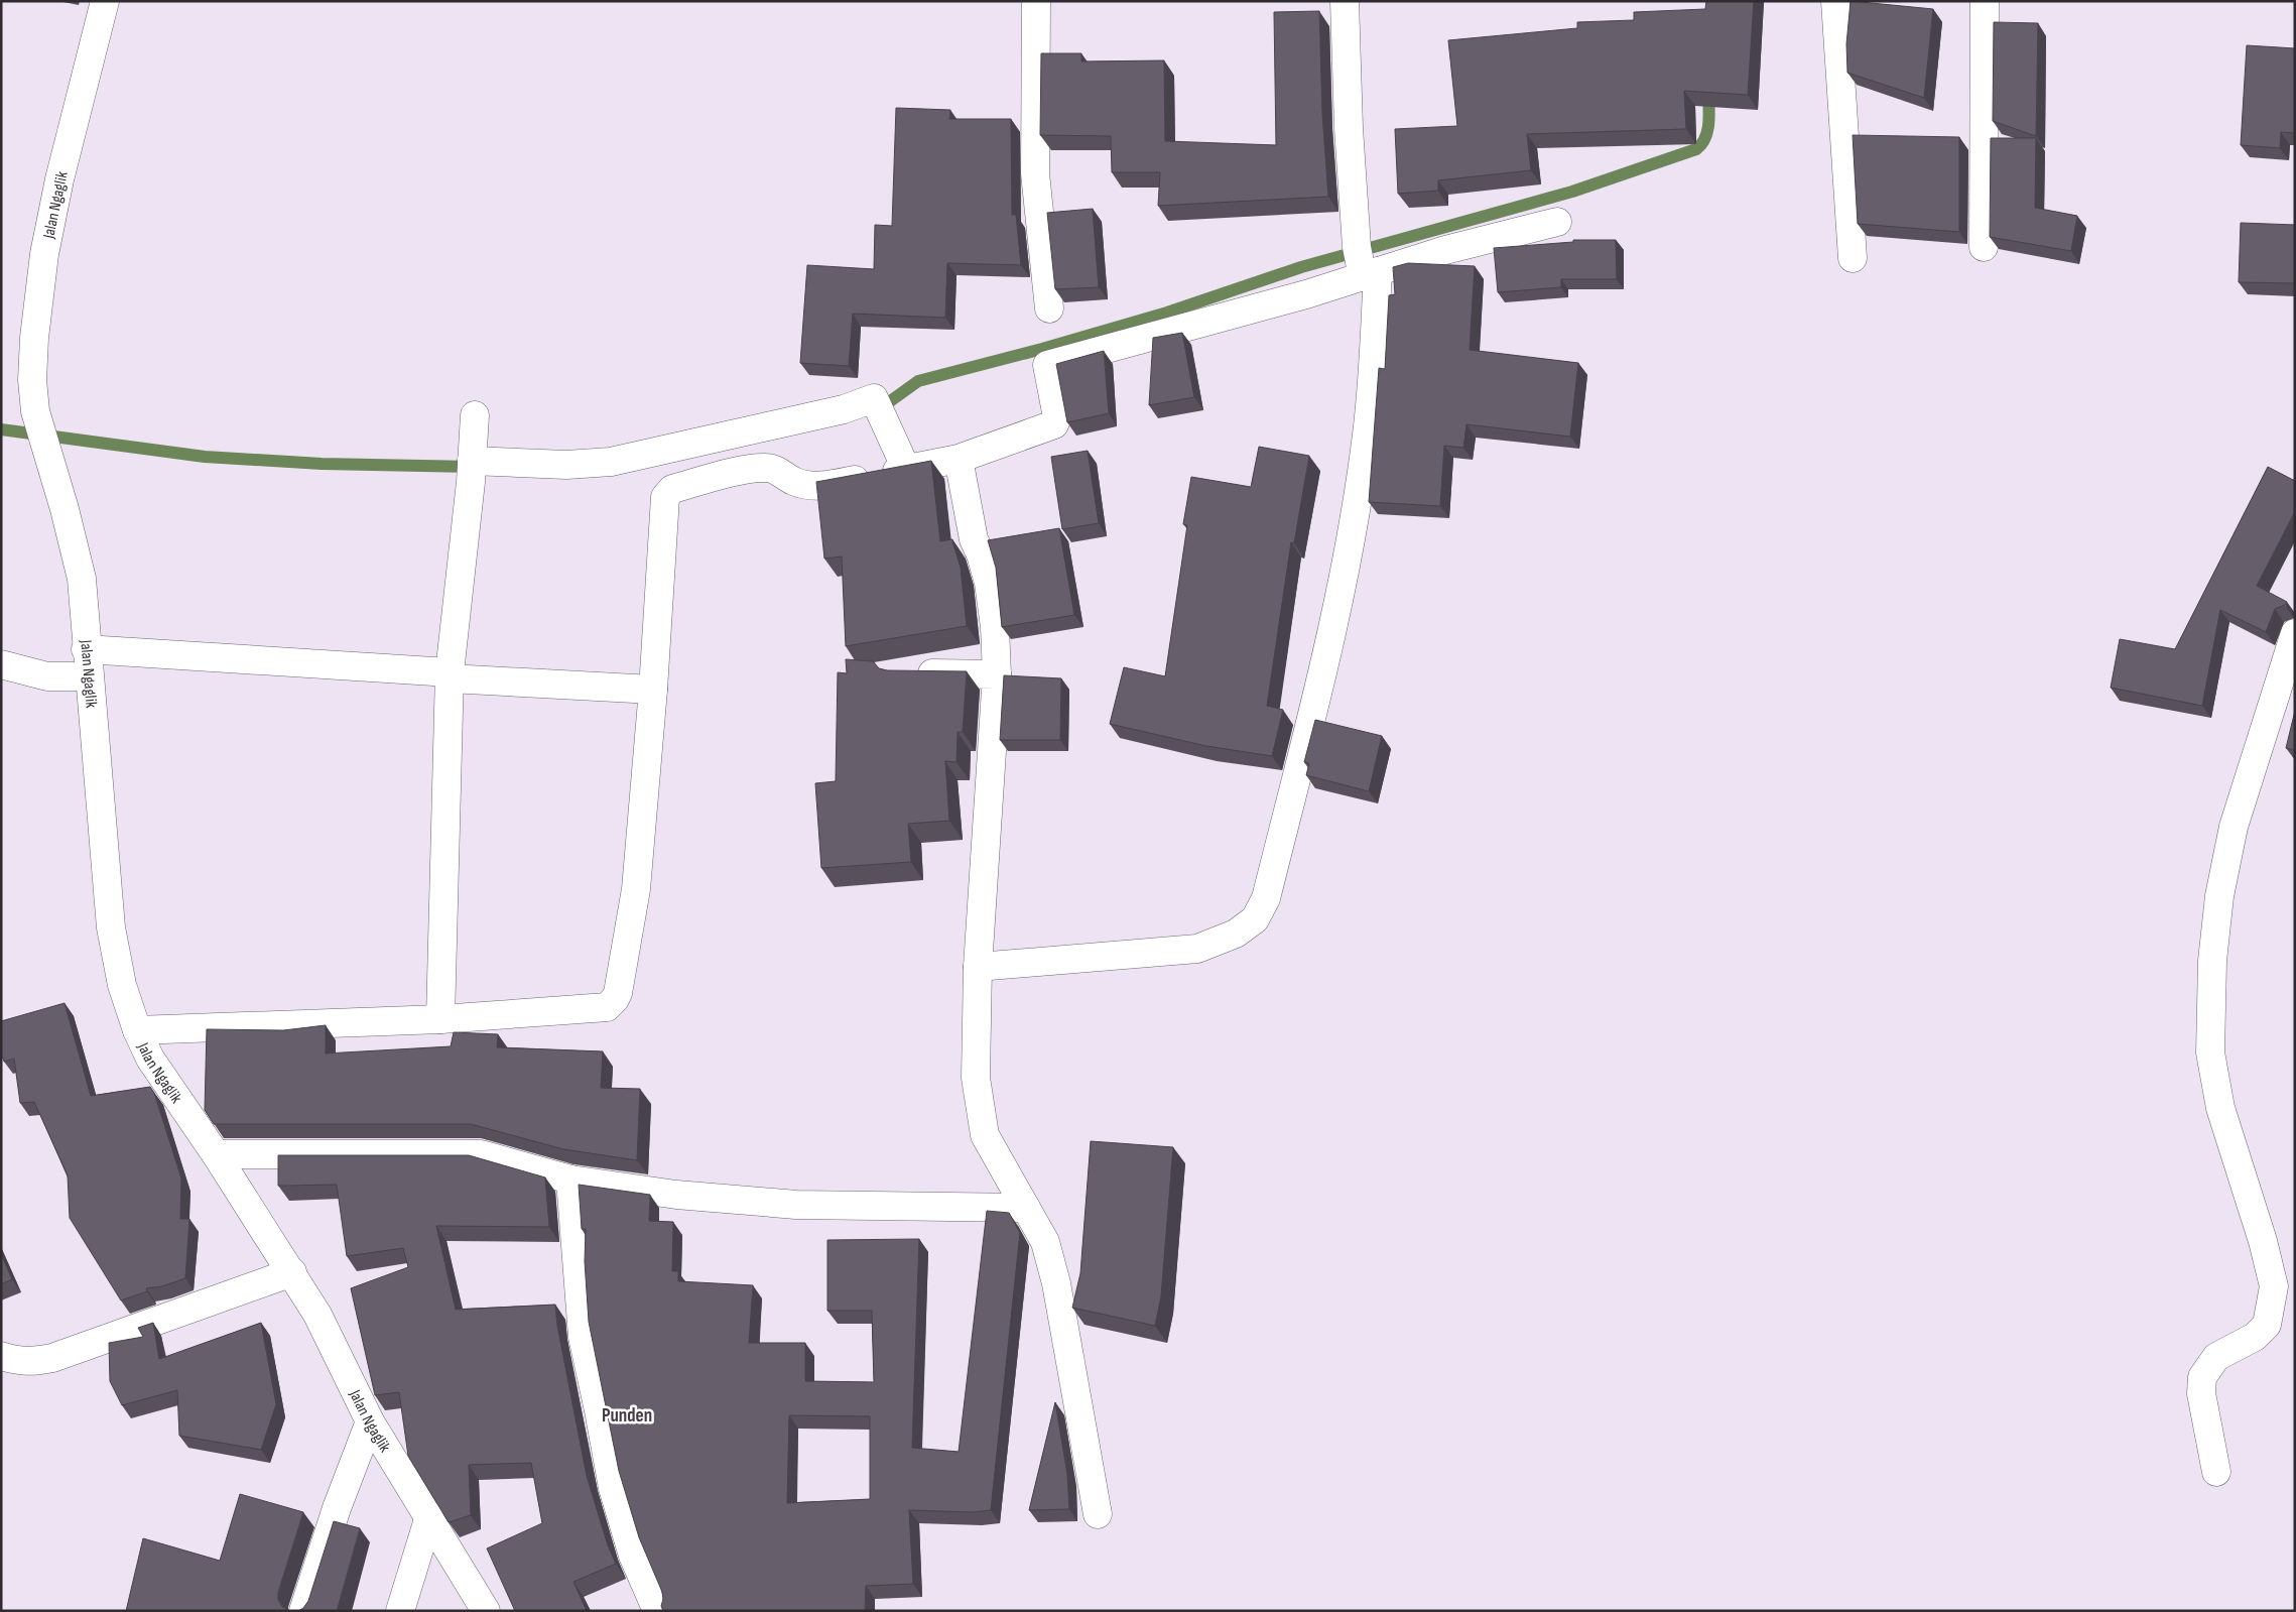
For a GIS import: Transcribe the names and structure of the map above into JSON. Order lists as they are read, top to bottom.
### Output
{
  "streets": {
    "street": ["Jalan Ngaglik"]
  },
  "districts": ["Punden"]
}
